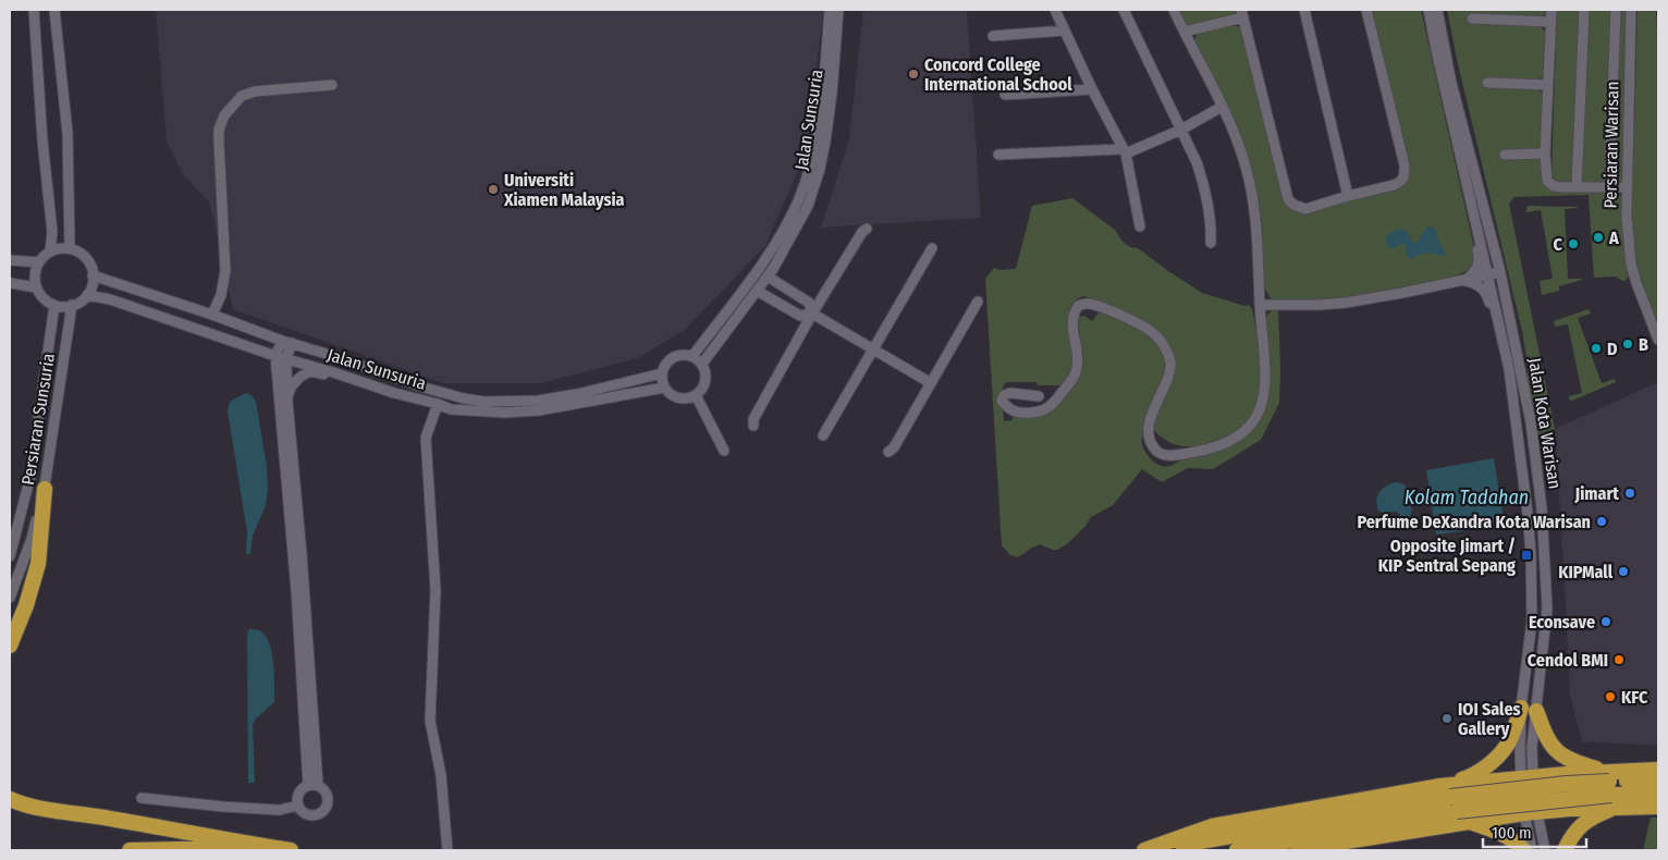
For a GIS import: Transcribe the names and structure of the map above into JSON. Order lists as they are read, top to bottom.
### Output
{
  "streets": {
    "street": [
      "Jalan Sunsuria",
      "Persiaran Warisan",
      "Persiaran Sunsuria",
      "Jalan Kota Warisan"
    ]
  },
  "crossings": [
    ["Jalan Sunsuria", "Persiaran Sunsuria"]
  ],
  "water": ["Kolam Tadahan"],
  "places": {
    "other": [
      "Concord College International School",
      "Universiti Xiamen Malaysia",
      "A",
      "C",
      "B",
      "D",
      "Jimart",
      "Perfume DeXandra Kota Warisan",
      "KIPMall",
      "Econsave",
      "Cendol BMI",
      "KFC",
      "IOI Sales Gallery"
    ],
    "transit": ["Opposite Jimart / KIP Sentral Sepang"]
  },
  "scale_bar": "100 m"
}
